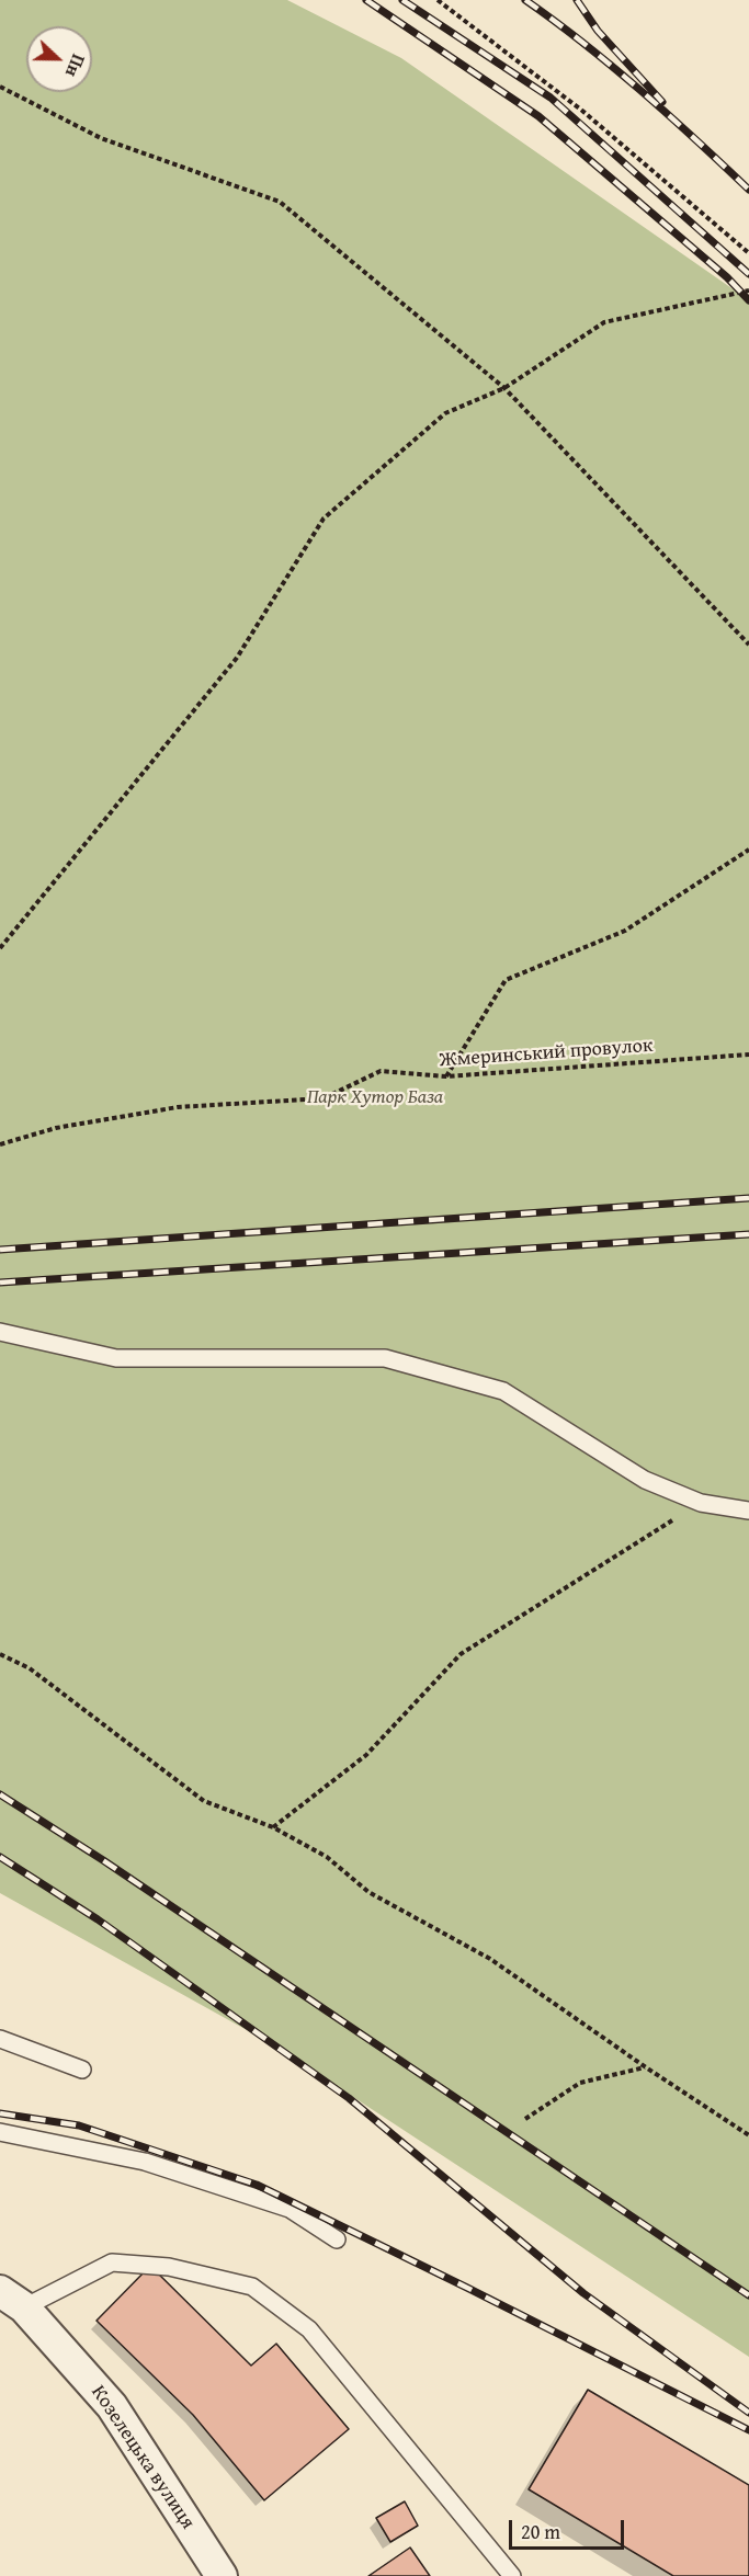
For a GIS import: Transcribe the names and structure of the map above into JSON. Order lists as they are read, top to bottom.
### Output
{
  "streets": {
    "street": ["Козелецька вулиця"],
    "path": ["Жмеринський провулок"]
  },
  "parks": ["Парк Хутор База"],
  "scale_bar": "20 m",
  "north": "right"
}
